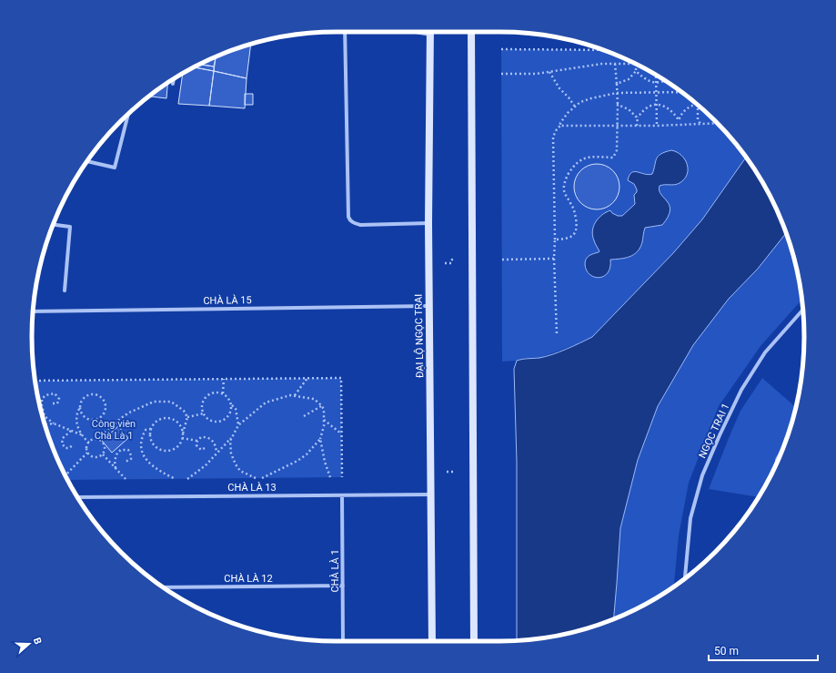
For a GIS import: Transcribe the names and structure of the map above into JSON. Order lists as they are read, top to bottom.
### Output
{
  "streets": {
    "main road": ["ĐẠI LỘ NGỌC TRAI"],
    "street": [
      "CHÀ LÀ 15",
      "NGỌC TRAI 1",
      "CHÀ LÀ 13",
      "CHÀ LÀ 1",
      "CHÀ LÀ 12"
    ]
  },
  "crossings": [
    ["CHÀ LÀ 15", "ĐẠI LỘ NGỌC TRAI"],
    ["ĐẠI LỘ NGỌC TRAI", "CHÀ LÀ 13"],
    ["CHÀ LÀ 13", "CHÀ LÀ 1"],
    ["CHÀ LÀ 1", "CHÀ LÀ 12"]
  ],
  "parks": ["Công viên Chà Là 1"],
  "scale_bar": "50 m",
  "north": "right"
}
